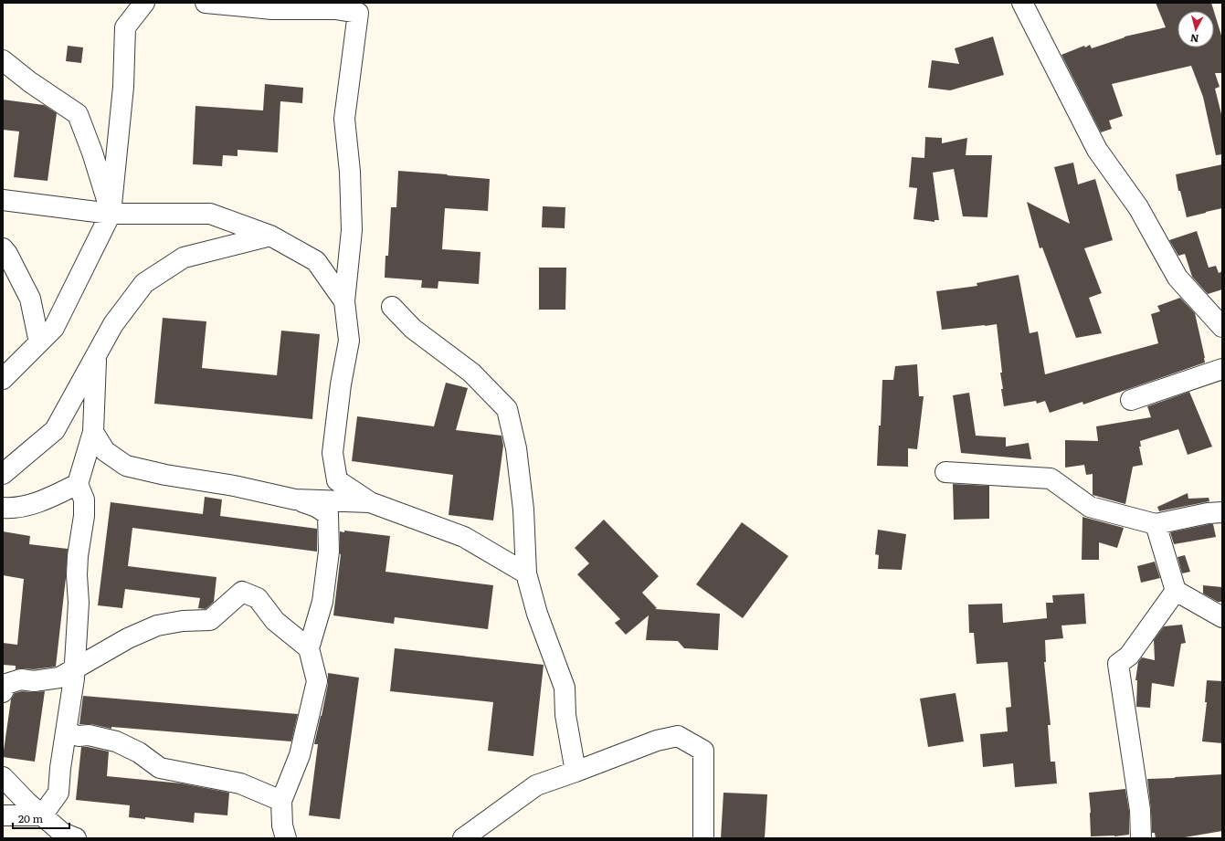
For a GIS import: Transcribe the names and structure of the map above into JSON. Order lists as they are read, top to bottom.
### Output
{
  "scale_bar": "20 m",
  "north": "bottom"
}
